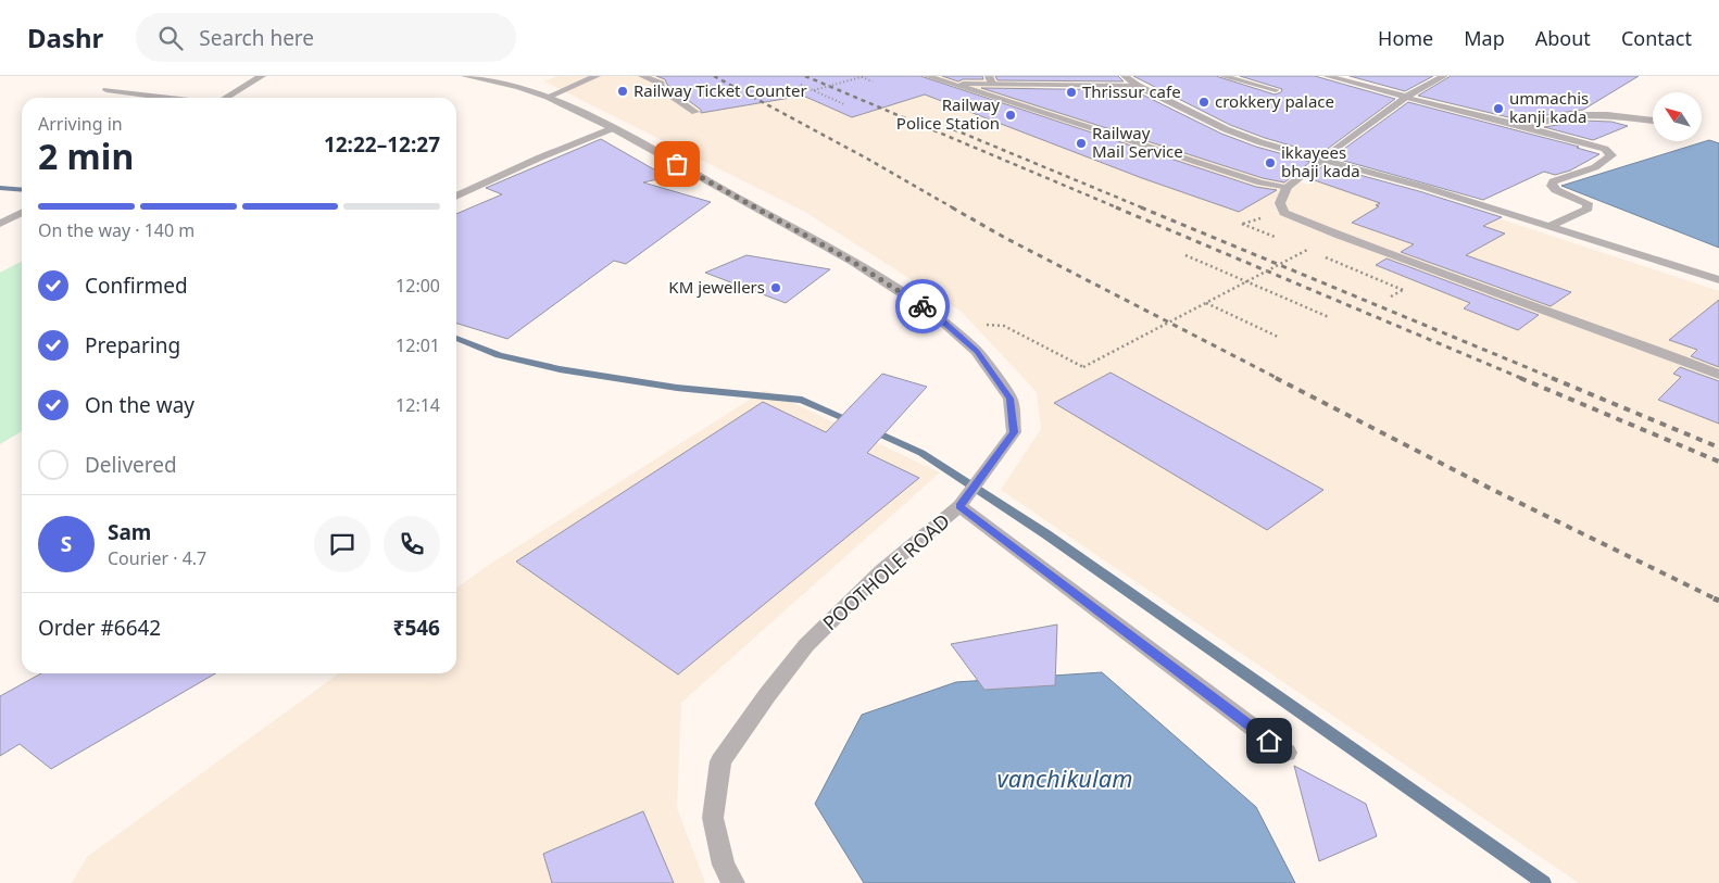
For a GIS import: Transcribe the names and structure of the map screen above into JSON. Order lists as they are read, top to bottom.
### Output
{
  "streets": {
    "street": ["POOTHOLE ROAD"]
  },
  "water": ["vanchikulam"],
  "places": [
    "Railway Ticket Counter",
    "Thrissur cafe",
    "crokkery palace",
    "ummachis kanji kada",
    "Railway Police Station",
    "Railway Mail Service",
    "ikkayees bhaji kada",
    "KM jewellers"
  ],
  "north": "top left",
  "page": {
    "header": "Dashr",
    "search": "Search here",
    "nav": [
      "Home",
      "Map",
      "About",
      "Contact"
    ],
    "heading": ["2 min", "Arriving in", "12:22–12:27"],
    "panel": [
      "Sam",
      "Courier · 4.7",
      "Order #6642",
      "₹546"
    ],
    "bar": "On the way · 140 m",
    "list": [
      ["Confirmed", "12:00"],
      ["Preparing", "12:01"],
      ["On the way", "12:14"],
      "Delivered"
    ],
    "round": "S"
  }
}
